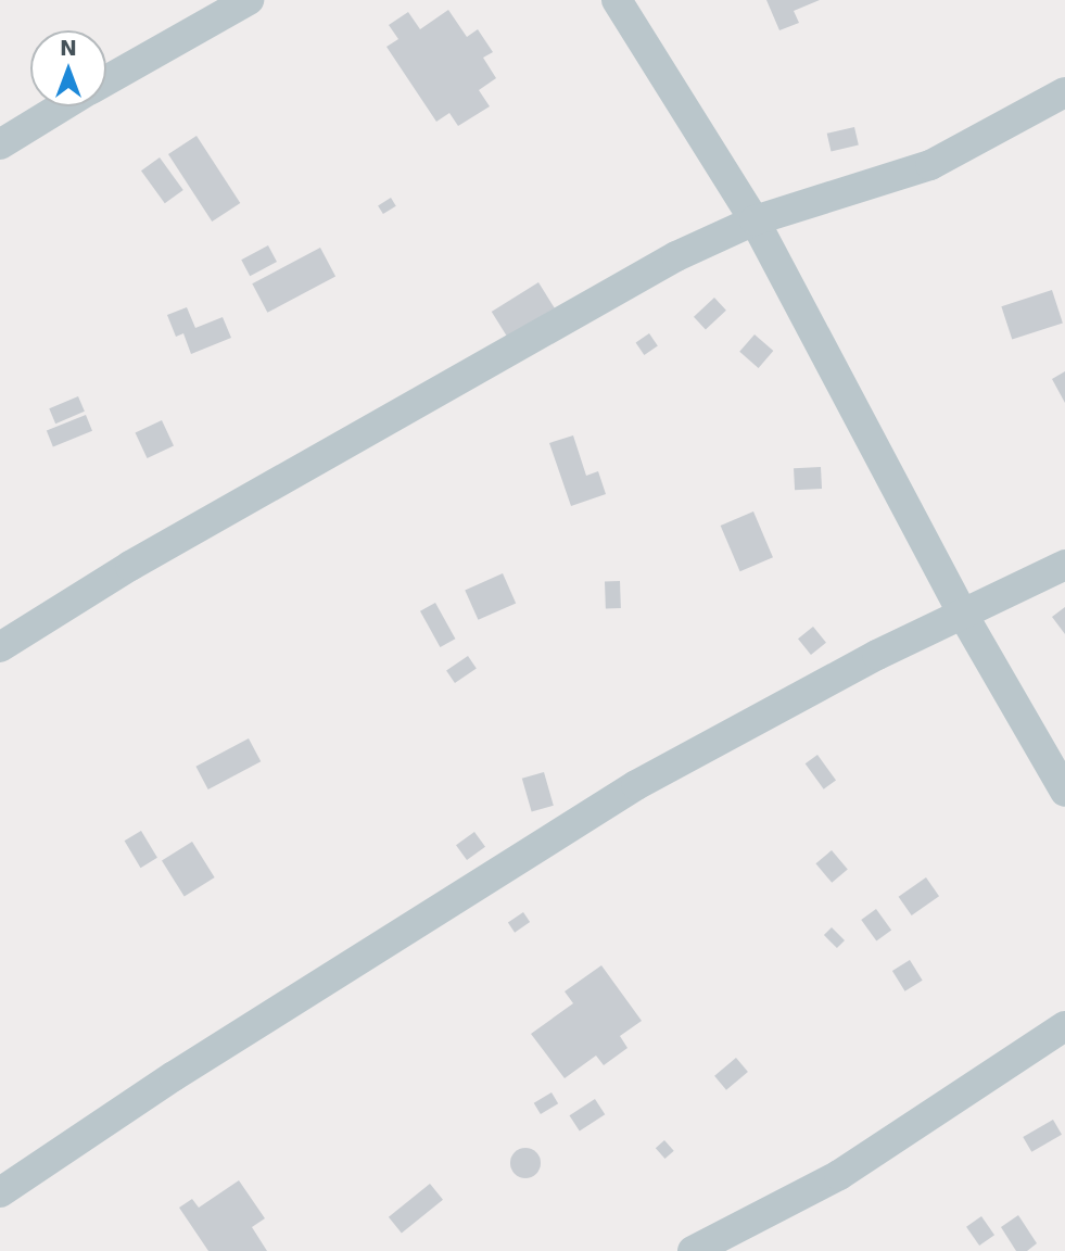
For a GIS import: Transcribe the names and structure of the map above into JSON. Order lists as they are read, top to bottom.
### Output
{
  "north": "top"
}
